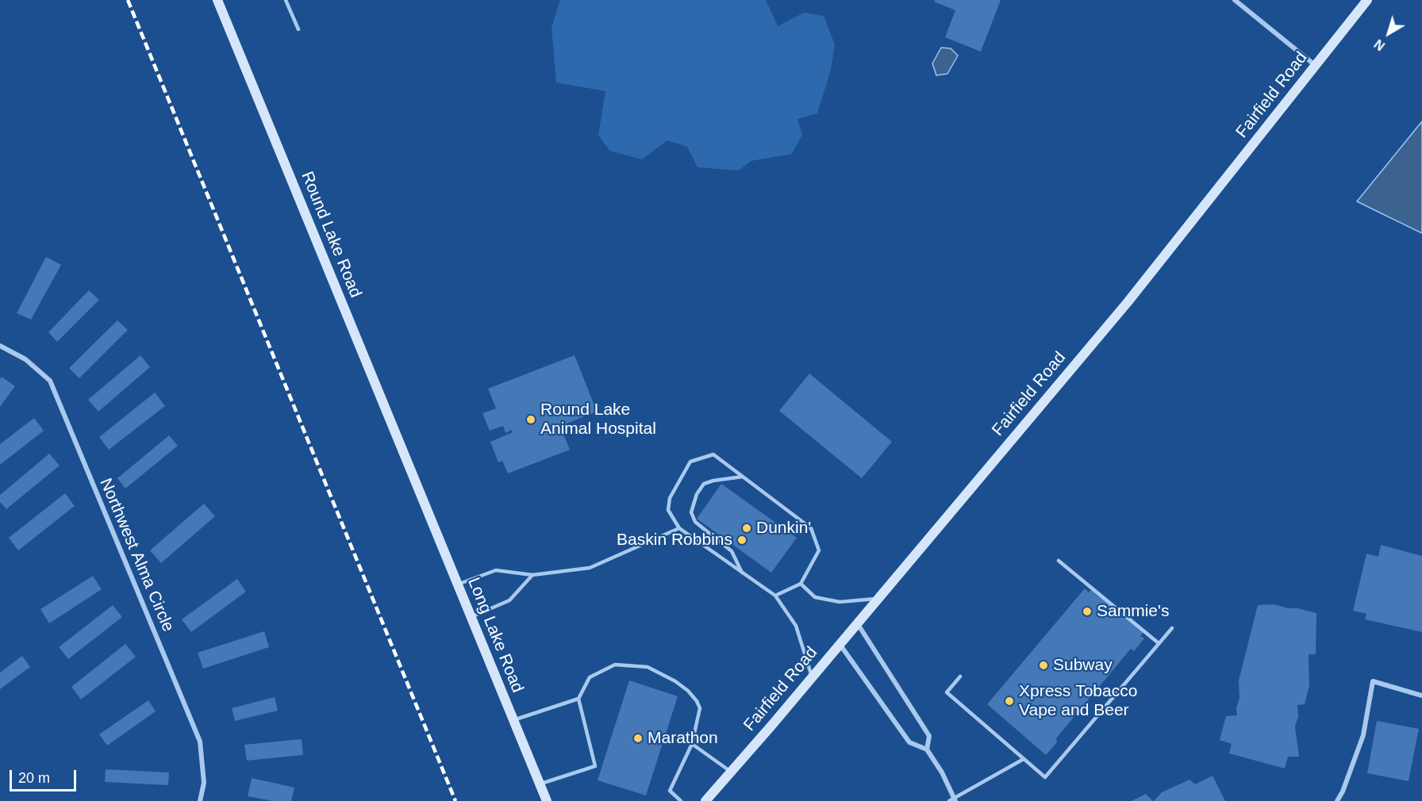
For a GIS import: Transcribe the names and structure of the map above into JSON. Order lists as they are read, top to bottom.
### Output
{
  "streets": {
    "street": [
      "Fairfield Road",
      "Round Lake Road",
      "Northwest Alma Circle",
      "Long Lake Road"
    ]
  },
  "crossings": [
    ["Round Lake Road", "Long Lake Road"]
  ],
  "places": [
    "Round Lake Animal Hospital",
    "Dunkin'",
    "Baskin Robbins",
    "Sammie's",
    "Subway",
    "Xpress Tobacco Vape and Beer",
    "Marathon"
  ],
  "scale_bar": "20 m",
  "north": "bottom left"
}
